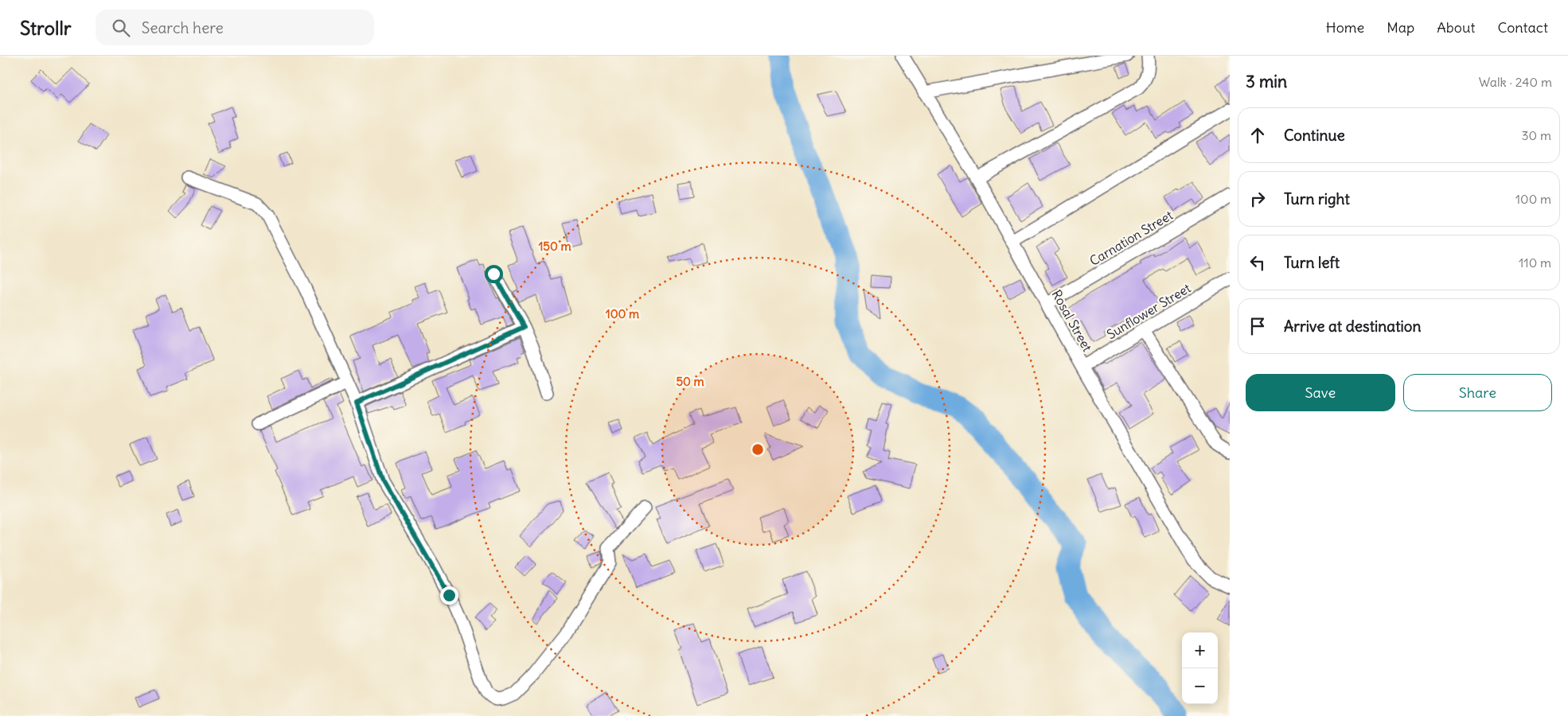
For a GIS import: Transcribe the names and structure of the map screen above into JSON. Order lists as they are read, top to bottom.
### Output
{
  "streets": {
    "street": ["Carnation Street", "Sunflower Street", "Rosal Street"]
  },
  "crossings": [
    ["Carnation Street", "Rosal Street"],
    ["Sunflower Street", "Rosal Street"]
  ],
  "page": {
    "header": "Strollr",
    "search": "Search here",
    "nav": [
      "Home",
      "Map",
      "About",
      "Contact"
    ],
    "heading": ["3 min", "Walk · 240 m"],
    "list": [
      ["Continue", "30 m"],
      ["Turn right", "100 m"],
      ["Turn left", "110 m"],
      "Arrive at destination"
    ],
    "buttons": ["Save", "Share"],
    "map_buttons": ["+", "−"]
  },
  "rings": ["150 m", "100 m", "50 m"]
}
